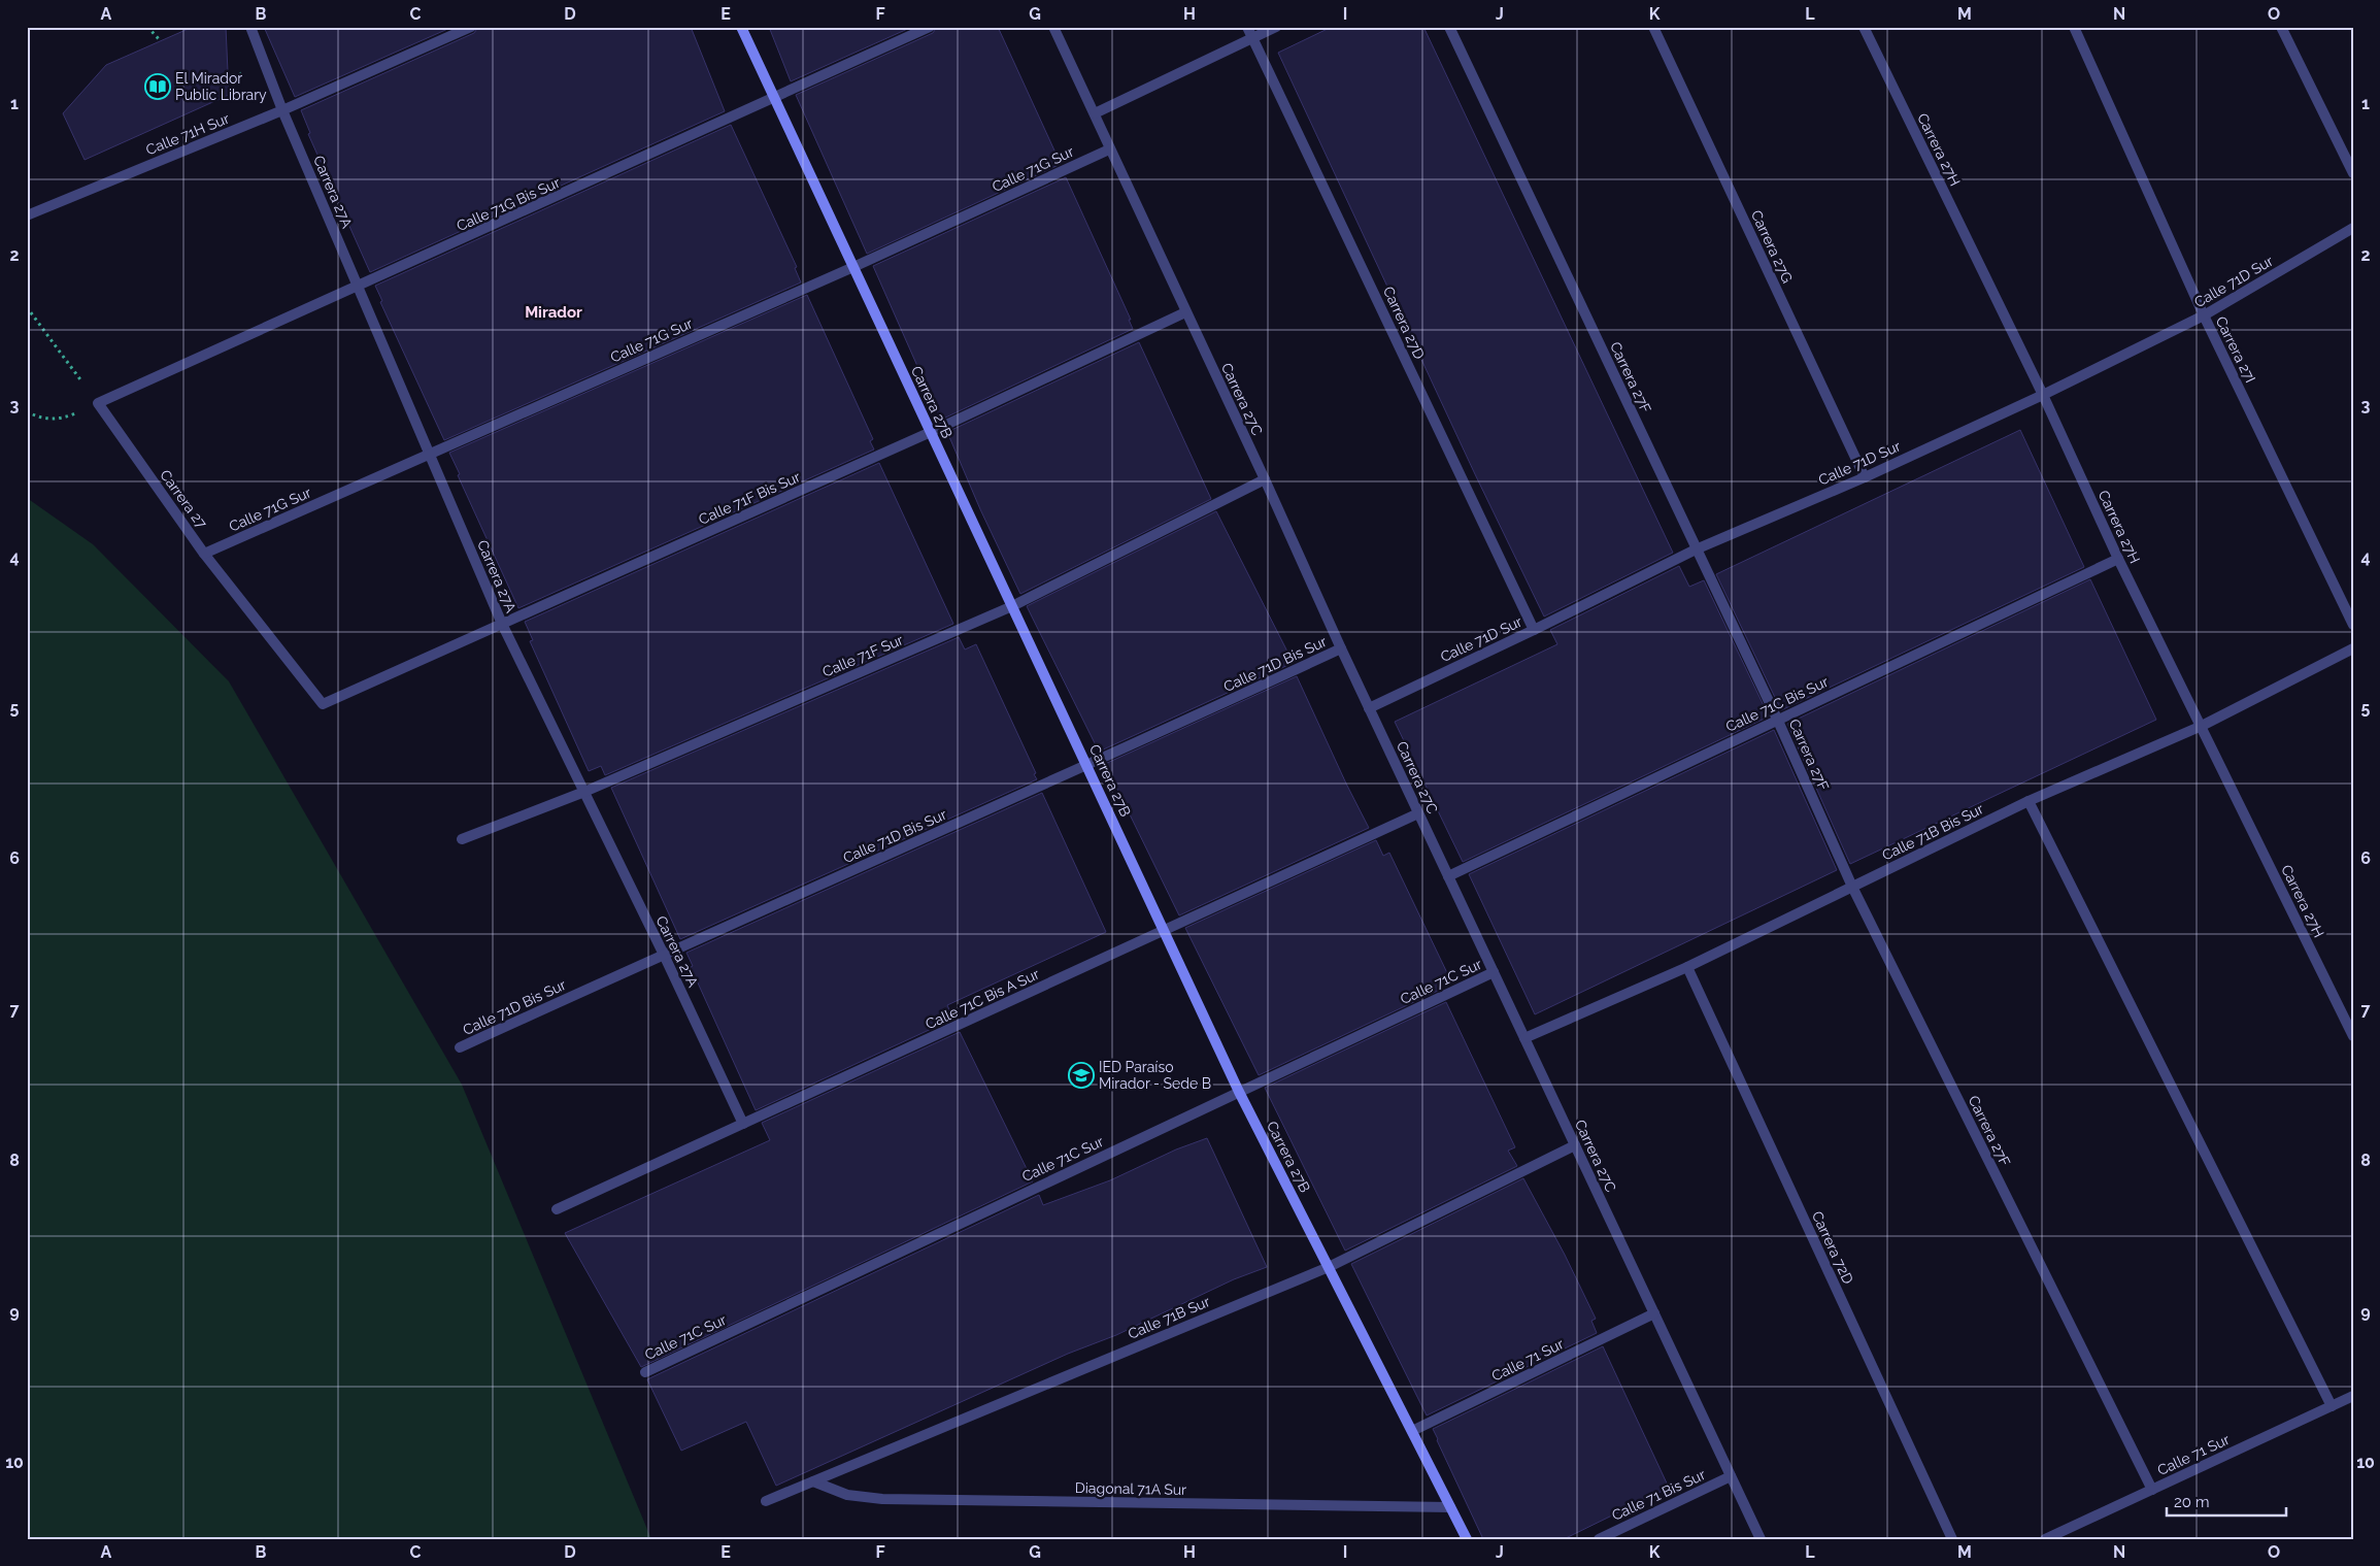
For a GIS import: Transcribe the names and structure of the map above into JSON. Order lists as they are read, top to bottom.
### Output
{
  "streets": {
    "street": [
      "Calle 71H Sur",
      "Carrera 27H",
      "Calle 71G Sur",
      "Carrera 27A",
      "Calle 71G Bis Sur",
      "Carrera 27G",
      "Calle 71D Sur",
      "Carrera 27D",
      "Carrera 27I",
      "Carrera 27F",
      "Carrera 27C",
      "Carrera 27B",
      "Calle 71F Bis Sur",
      "Carrera 27",
      "Calle 71F Sur",
      "Calle 71D Bis Sur",
      "Calle 71C Bis Sur",
      "Calle 71B Bis Sur",
      "Calle 71C Sur",
      "Calle 71C Bis A Sur",
      "Carrera 72D",
      "Calle 71B Sur",
      "Calle 71 Sur",
      "Diagonal 71A Sur",
      "Calle 71 Bis Sur"
    ]
  },
  "crossings": [
    ["Calle 71H Sur", "Carrera 27A"],
    ["Carrera 27H", "Calle 71D Sur"],
    ["Carrera 27H", "Calle 71C Bis Sur"],
    ["Carrera 27H", "Calle 71B Bis Sur"],
    ["Calle 71G Sur", "Carrera 27A"],
    ["Calle 71G Sur", "Carrera 27C"],
    ["Calle 71G Sur", "Carrera 27B"],
    ["Calle 71G Sur", "Carrera 27"],
    ["Carrera 27A", "Calle 71G Bis Sur"],
    ["Carrera 27A", "Calle 71F Bis Sur"],
    ["Carrera 27A", "Calle 71F Sur"],
    ["Carrera 27A", "Calle 71D Bis Sur"],
    ["Carrera 27A", "Calle 71C Bis A Sur"],
    ["Calle 71G Bis Sur", "Carrera 27B"],
    ["Calle 71G Bis Sur", "Carrera 27"],
    ["Carrera 27G", "Calle 71D Sur"],
    ["Calle 71D Sur", "Carrera 27D"],
    ["Calle 71D Sur", "Carrera 27I"],
    ["Calle 71D Sur", "Carrera 27F"],
    ["Calle 71D Sur", "Carrera 27C"],
    ["Carrera 27F", "Calle 71C Bis Sur"],
    ["Carrera 27F", "Calle 71B Bis Sur"],
    ["Carrera 27F", "Calle 71 Sur"],
    ["Carrera 27C", "Calle 71F Bis Sur"],
    ["Carrera 27C", "Calle 71F Sur"],
    ["Carrera 27C", "Calle 71D Bis Sur"],
    ["Carrera 27C", "Calle 71C Bis Sur"],
    ["Carrera 27C", "Calle 71B Bis Sur"],
    ["Carrera 27C", "Calle 71C Sur"],
    ["Carrera 27C", "Calle 71C Bis A Sur"],
    ["Carrera 27C", "Calle 71B Sur"],
    ["Carrera 27C", "Calle 71 Sur"],
    ["Carrera 27C", "Calle 71 Bis Sur"],
    ["Carrera 27B", "Calle 71F Bis Sur"],
    ["Carrera 27B", "Calle 71F Sur"],
    ["Carrera 27B", "Calle 71D Bis Sur"],
    ["Carrera 27B", "Calle 71C Sur"],
    ["Carrera 27B", "Calle 71C Bis A Sur"],
    ["Carrera 27B", "Calle 71B Sur"],
    ["Carrera 27B", "Calle 71 Sur"],
    ["Carrera 27B", "Diagonal 71A Sur"],
    ["Calle 71F Bis Sur", "Carrera 27"],
    ["Calle 71B Bis Sur", "Carrera 72D"],
    ["Calle 71B Sur", "Diagonal 71A Sur"]
  ],
  "districts": ["Mirador"],
  "places": {
    "library": ["El Mirador Public Library"],
    "school or university": ["IED Paraíso Mirador - Sede B"]
  },
  "scale_bar": "20 m",
  "grid": {
    "columns": [
      "A",
      "B",
      "C",
      "D",
      "E",
      "F",
      "G",
      "H",
      "I",
      "J",
      "K",
      "L",
      "M",
      "N",
      "O"
    ],
    "rows": [
      "1",
      "2",
      "3",
      "4",
      "5",
      "6",
      "7",
      "8",
      "9",
      "10"
    ]
  }
}
